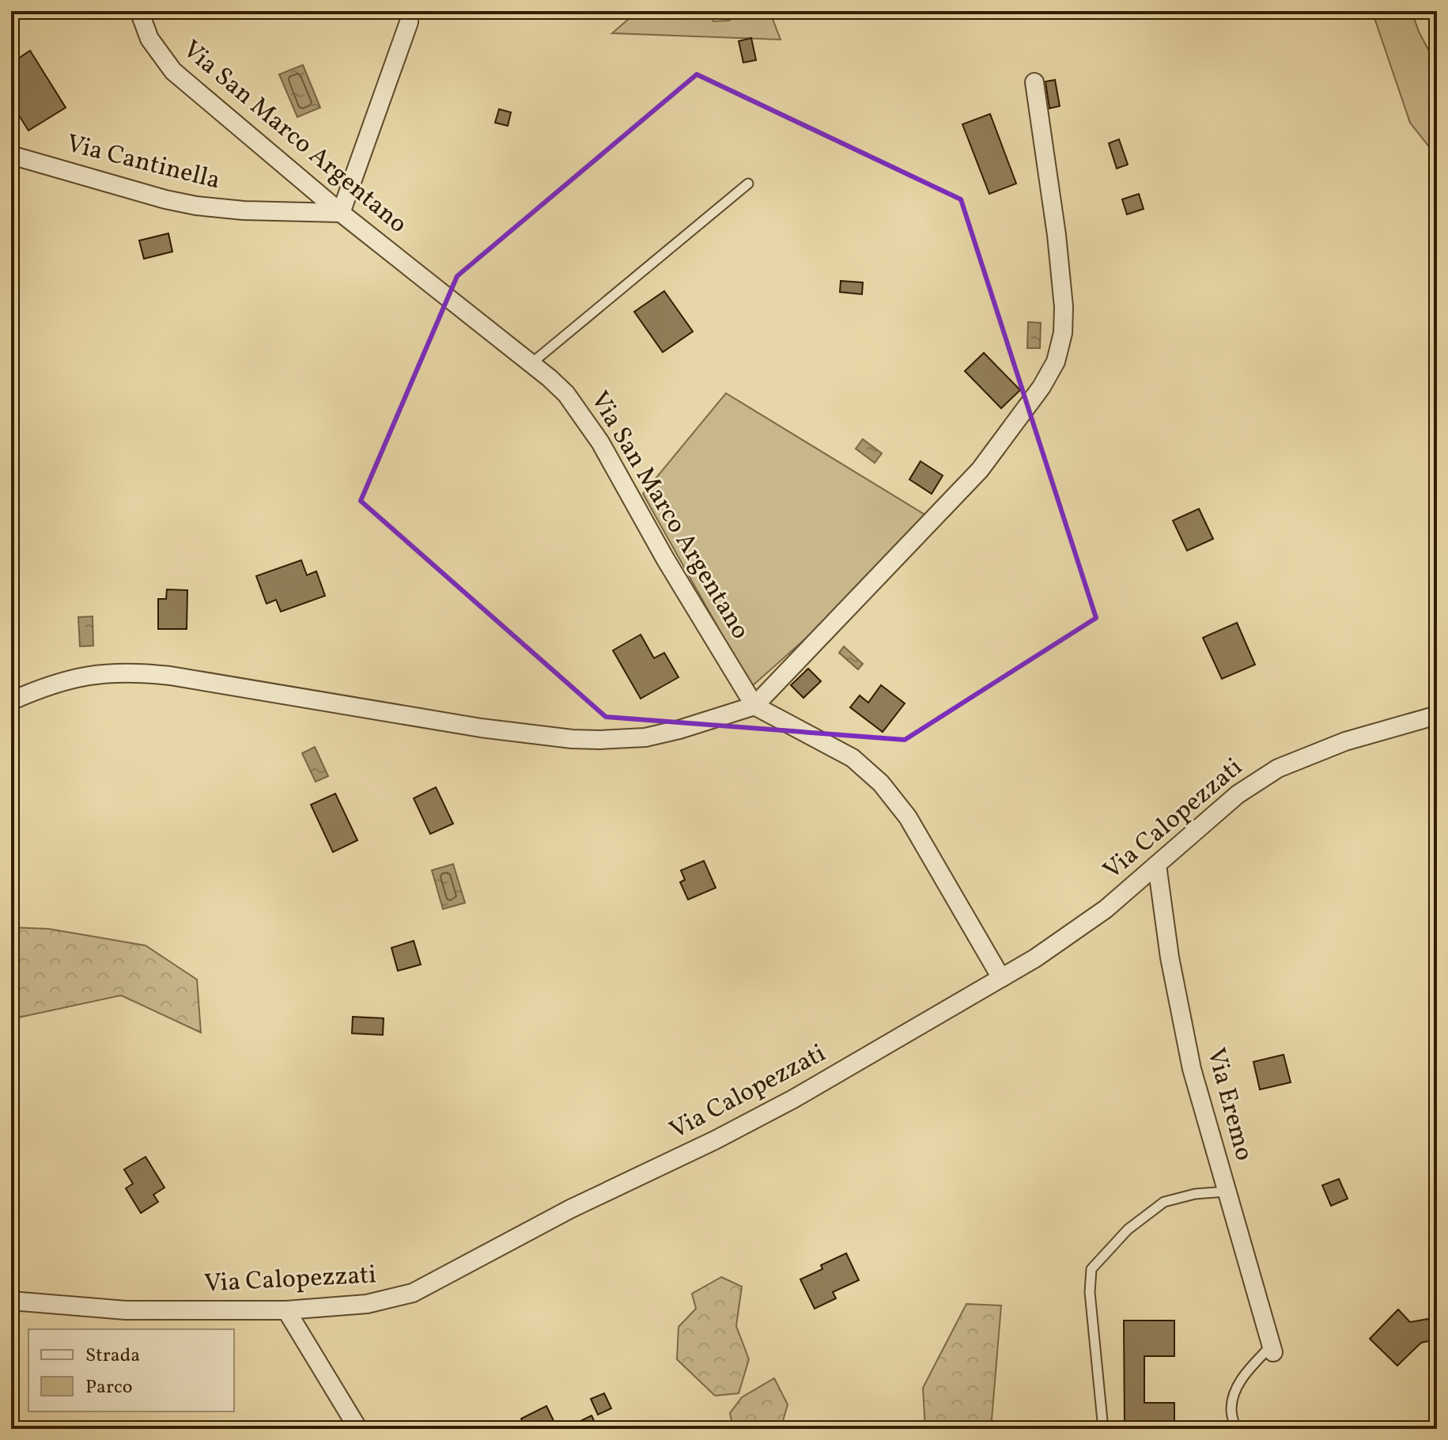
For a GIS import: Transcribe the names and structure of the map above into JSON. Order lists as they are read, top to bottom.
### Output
{
  "streets": {
    "street": [
      "Via San Marco Argentano",
      "Via Cantinella",
      "Via Calopezzati",
      "Via Eremo"
    ]
  },
  "crossings": [
    ["Via San Marco Argentano", "Via Cantinella"],
    ["Via Calopezzati", "Via Eremo"]
  ],
  "legend": ["Strada", "Parco"]
}
